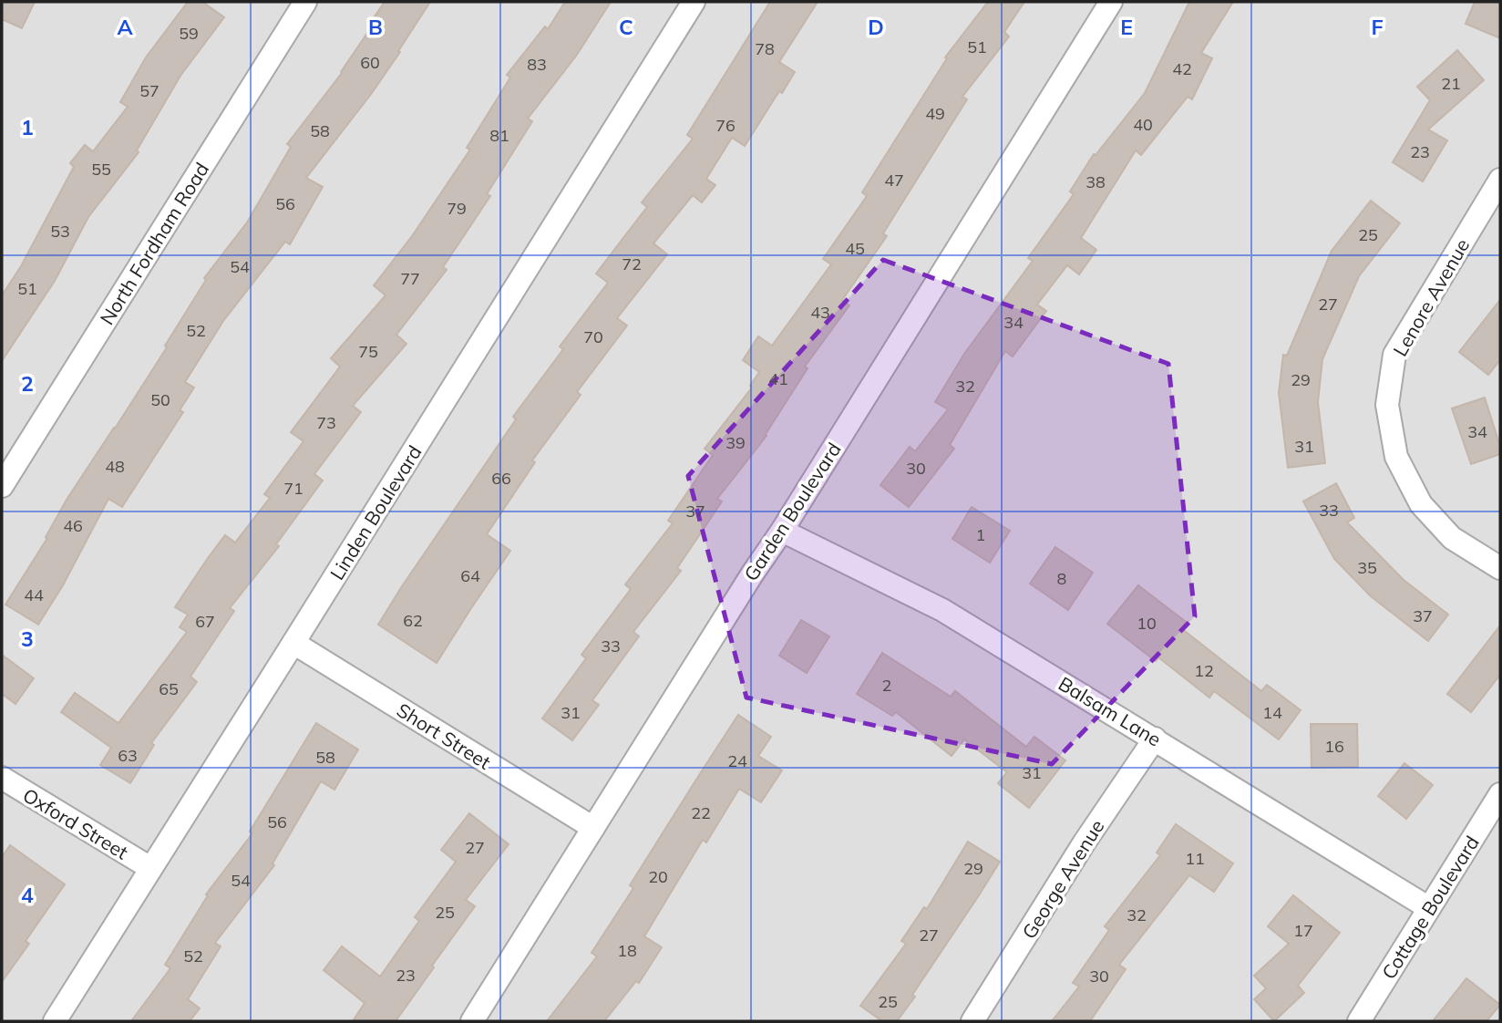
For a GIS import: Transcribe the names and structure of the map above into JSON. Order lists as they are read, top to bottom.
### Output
{
  "streets": {
    "street": [
      "North Fordham Road",
      "Lenore Avenue",
      "Garden Boulevard",
      "Linden Boulevard",
      "Balsam Lane",
      "Short Street",
      "Oxford Street",
      "George Avenue",
      "Cottage Boulevard"
    ]
  },
  "crossings": [
    ["Garden Boulevard", "Balsam Lane"],
    ["Garden Boulevard", "Short Street"],
    ["Linden Boulevard", "Short Street"],
    ["Linden Boulevard", "Oxford Street"],
    ["Balsam Lane", "George Avenue"],
    ["Balsam Lane", "Cottage Boulevard"]
  ],
  "house_numbers": [
    "59",
    "51",
    "78",
    "60",
    "83",
    "42",
    "21",
    "57",
    "49",
    "40",
    "76",
    "58",
    "81",
    "23",
    "55",
    "47",
    "38",
    "56",
    "79",
    "53",
    "25",
    "45",
    "72",
    "54",
    "77",
    "51",
    "27",
    "43",
    "34",
    "52",
    "70",
    "75",
    "41",
    "29",
    "32",
    "50",
    "73",
    "34",
    "39",
    "31",
    "48",
    "30",
    "66",
    "71",
    "33",
    "37",
    "46",
    "1",
    "35",
    "64",
    "8",
    "44",
    "37",
    "62",
    "67",
    "10",
    "33",
    "12",
    "2",
    "65",
    "31",
    "14",
    "16",
    "63",
    "58",
    "24",
    "31",
    "22",
    "56",
    "27",
    "11",
    "29",
    "20",
    "54",
    "25",
    "32",
    "17",
    "27",
    "18",
    "52",
    "23",
    "30",
    "25"
  ],
  "grid": {
    "columns": [
      "A",
      "B",
      "C",
      "D",
      "E",
      "F"
    ],
    "rows": [
      "1",
      "2",
      "3",
      "4"
    ]
  }
}
